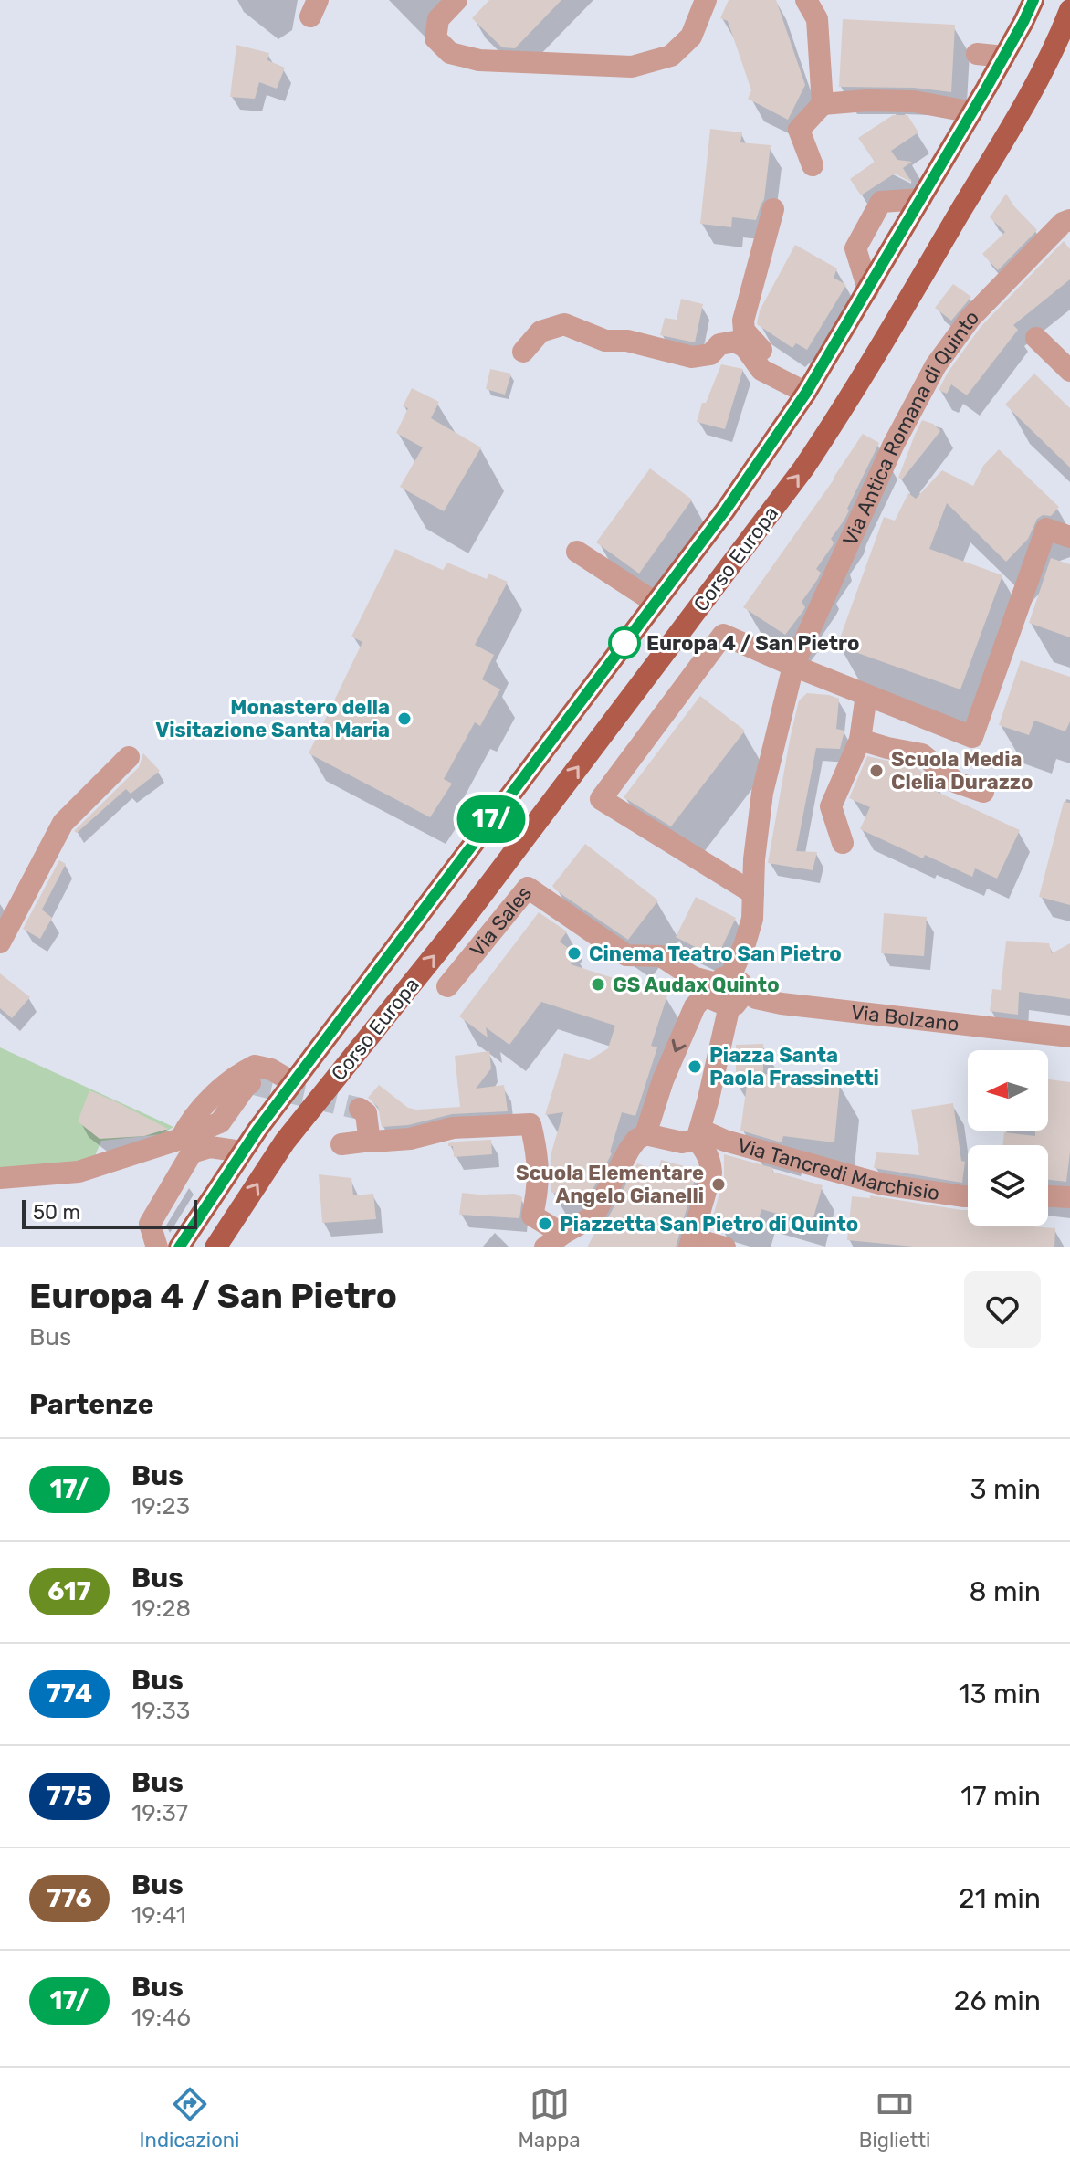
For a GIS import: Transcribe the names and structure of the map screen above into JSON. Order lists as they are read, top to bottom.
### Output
{
  "streets": {
    "main road": ["Corso Europa"],
    "street": [
      "Via Antica Romana di Quinto",
      "Via Sales",
      "Via Bolzano",
      "Via Tancredi Marchisio"
    ]
  },
  "crossings": [
    ["Via Antica Romana di Quinto", "Via Sales"],
    ["Via Antica Romana di Quinto", "Via Bolzano"],
    ["Via Sales", "Via Bolzano"]
  ],
  "places": [
    "Europa 4 / San Pietro",
    "Monastero della Visitazione Santa Maria",
    "Scuola Media Clelia Durazzo",
    "Cinema Teatro San Pietro",
    "GS Audax Quinto",
    "Piazza Santa Paola Frassinetti",
    "Scuola Elementare Angelo Gianelli",
    "Piazzetta San Pietro di Quinto"
  ],
  "lines": ["bus line 17/"],
  "scale_bar": "50 m",
  "north": "left",
  "page": {
    "on_map": "17/",
    "scale": "50 m",
    "heading": [
      ["Europa 4 / San Pietro", "Bus"],
      "Partenze"
    ],
    "list": [
      {
        "mark": "17/",
        "name": "Bus",
        "note": "19:23",
        "value": "3 min"
      },
      {
        "mark": "617",
        "name": "Bus",
        "note": "19:28",
        "value": "8 min"
      },
      {
        "mark": "774",
        "name": "Bus",
        "note": "19:33",
        "value": "13 min"
      },
      {
        "mark": "775",
        "name": "Bus",
        "note": "19:37",
        "value": "17 min"
      },
      {
        "mark": "776",
        "name": "Bus",
        "note": "19:41",
        "value": "21 min"
      },
      {
        "mark": "17/",
        "name": "Bus",
        "note": "19:46",
        "value": "26 min"
      }
    ],
    "tabs": ["Indicazioni", "Mappa", "Biglietti"]
  }
}
